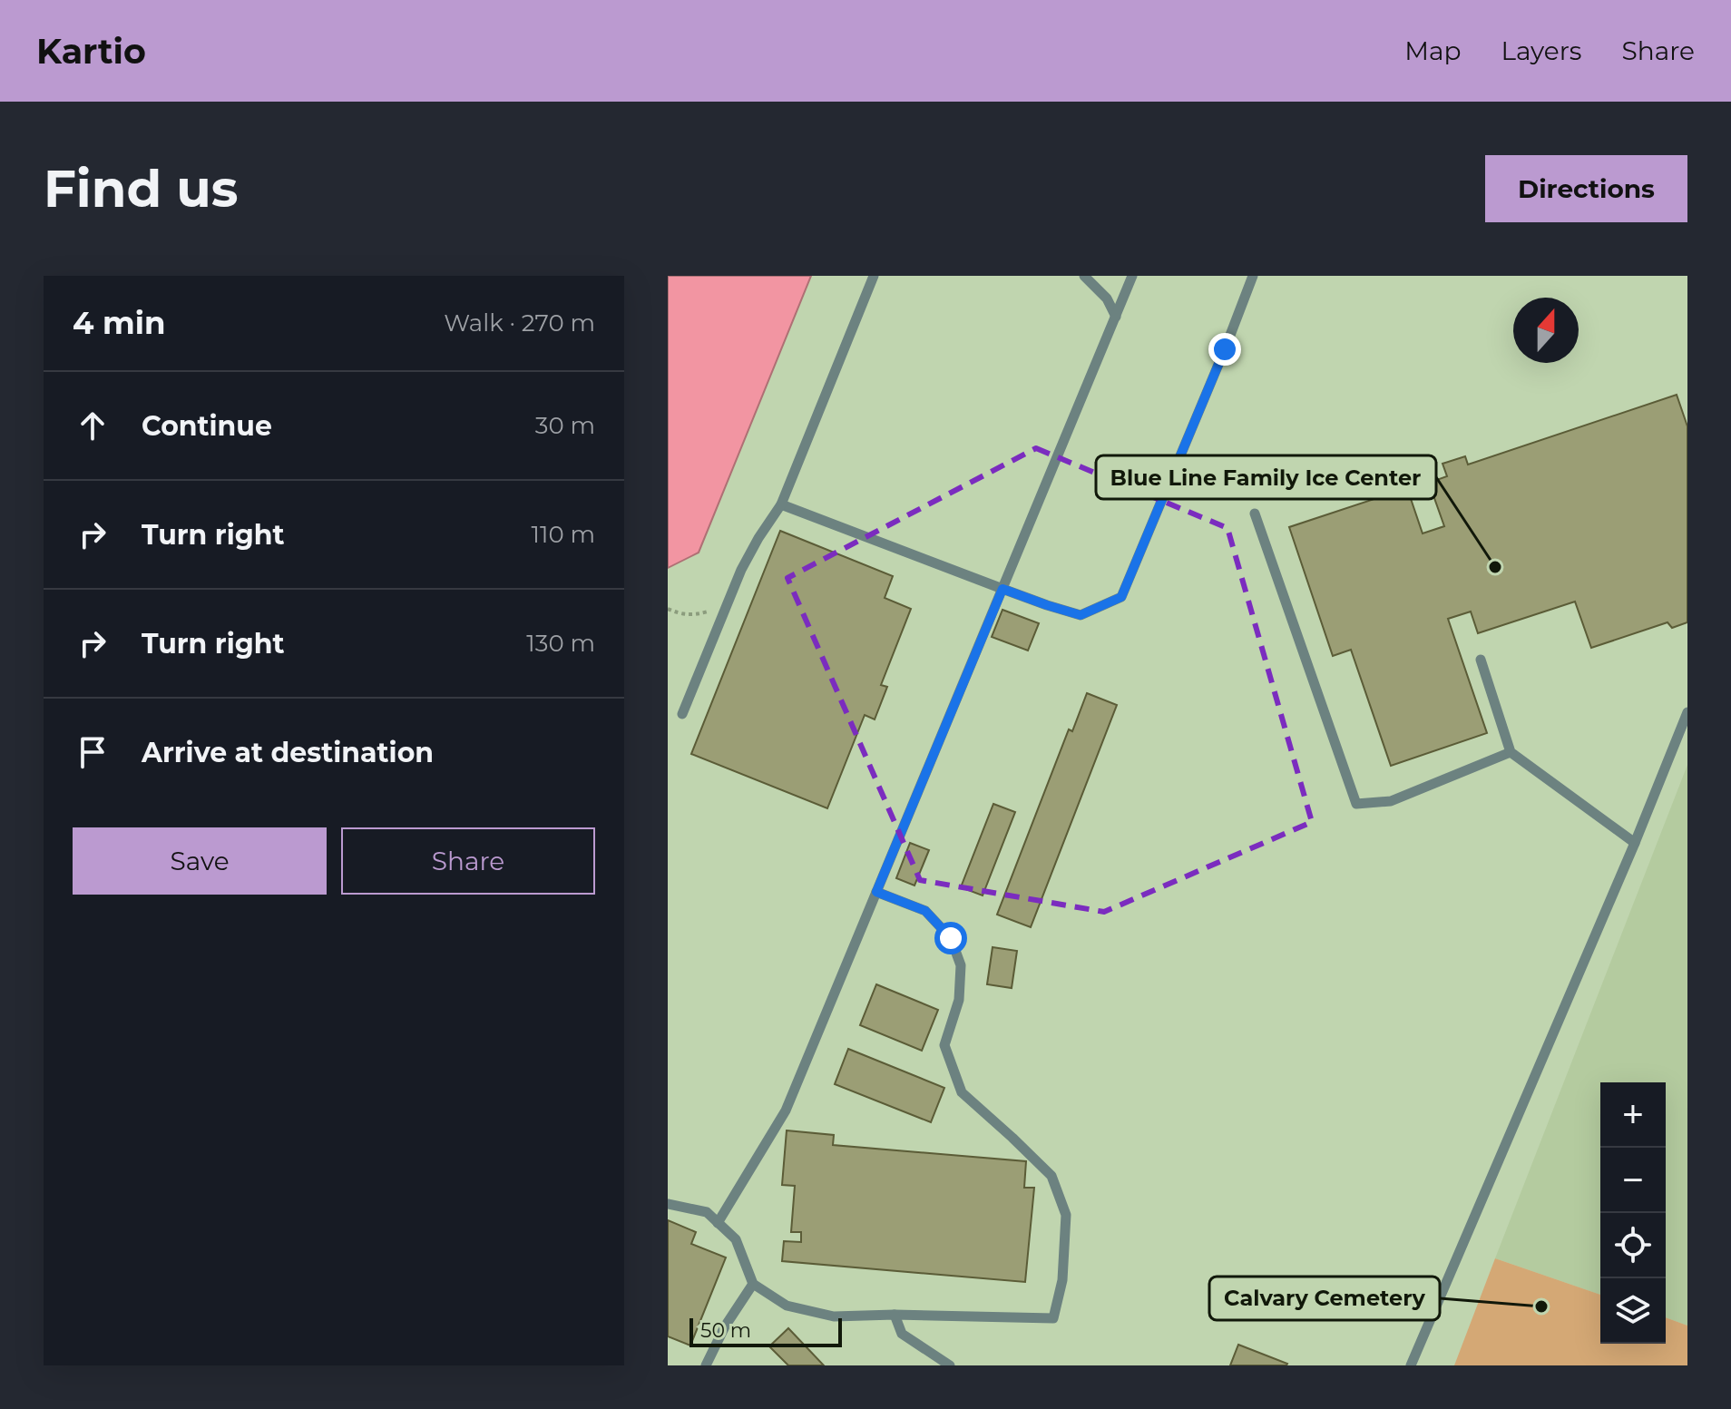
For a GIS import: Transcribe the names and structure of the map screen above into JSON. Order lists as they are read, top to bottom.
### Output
{
  "places": ["Blue Line Family Ice Center", "Calvary Cemetery"],
  "scale_bar": "50 m",
  "north": "top",
  "page": {
    "header": "Kartio",
    "nav": ["Map", "Layers", "Share"],
    "buttons": [
      "Directions",
      ["Save", "Share"]
    ],
    "title": "Find us",
    "heading": ["4 min", "Walk · 270 m"],
    "list": [
      ["Continue", "30 m"],
      ["Turn right", "110 m"],
      ["Turn right", "130 m"],
      "Arrive at destination"
    ],
    "map_buttons": ["+", "−"],
    "scale": "50 m"
  }
}
